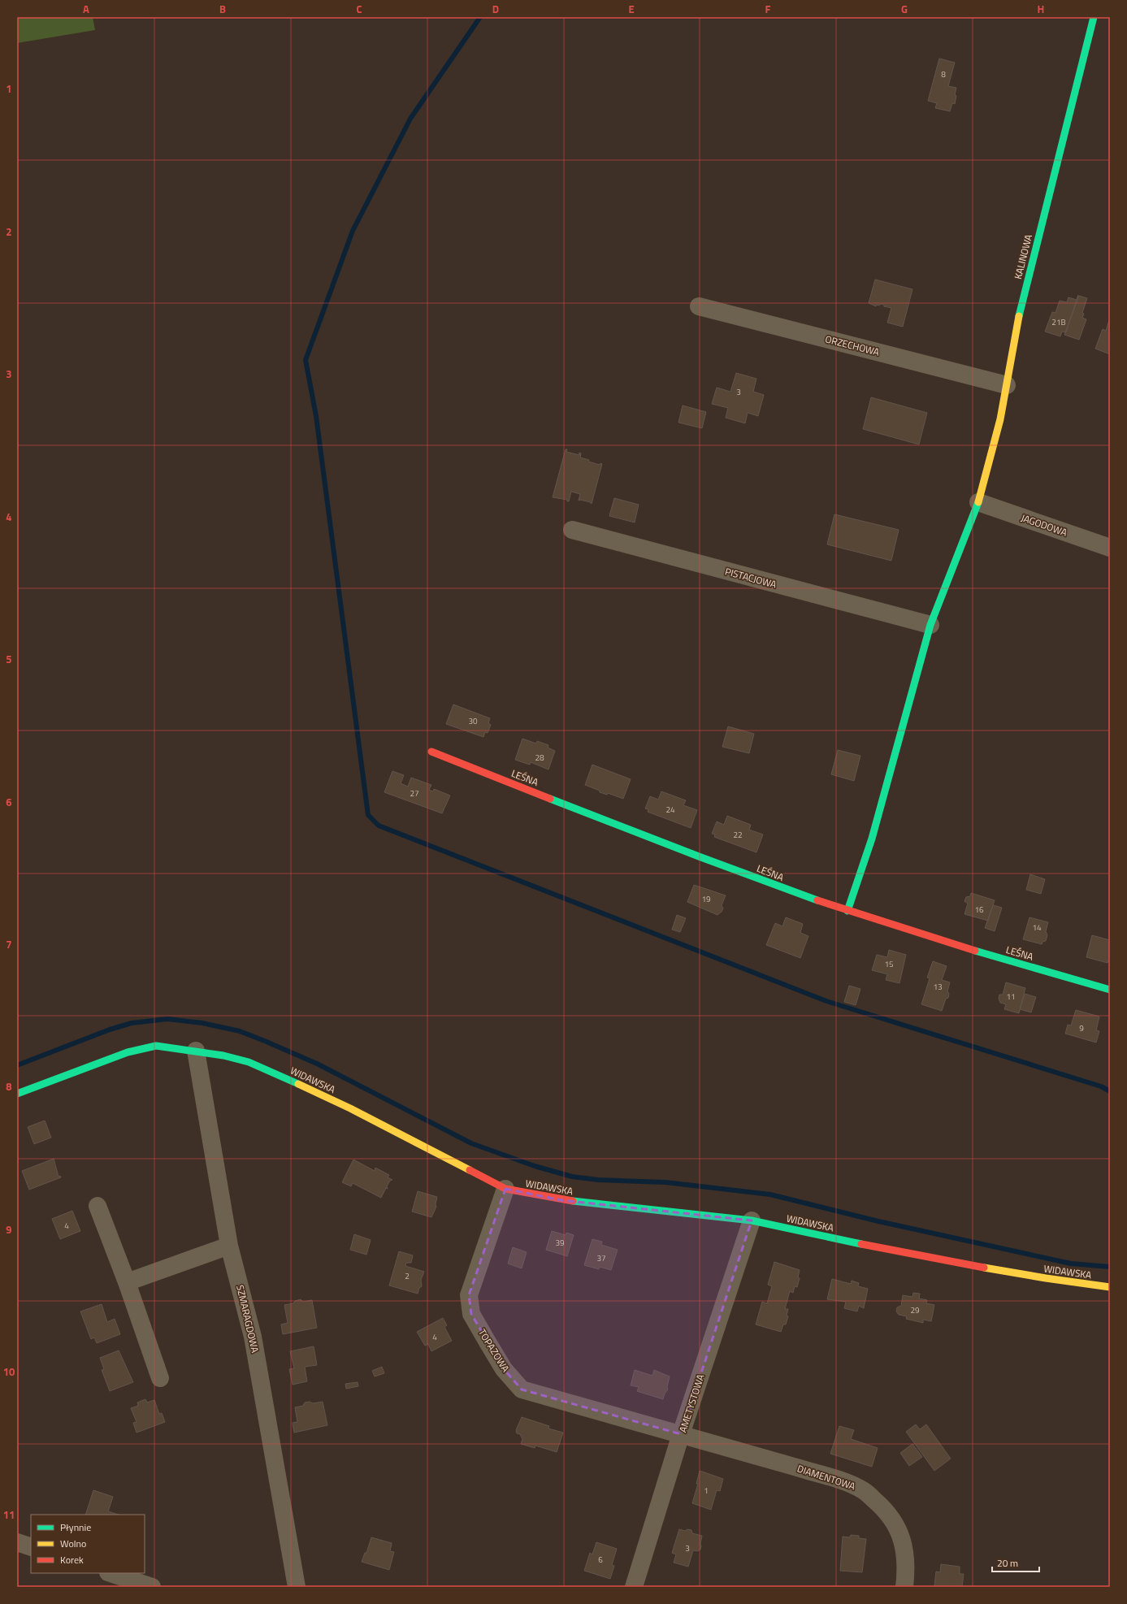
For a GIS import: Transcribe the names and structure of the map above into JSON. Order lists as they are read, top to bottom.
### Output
{
  "streets": {
    "street": [
      "KALINOWA",
      "ORZECHOWA",
      "JAGODOWA",
      "PISTACJOWA",
      "LEŚNA",
      "WIDAWSKA",
      "SZMARAGDOWA",
      "TOPAZOWA",
      "AMETYSTOWA",
      "DIAMENTOWA"
    ]
  },
  "crossings": [
    ["KALINOWA", "ORZECHOWA"],
    ["KALINOWA", "JAGODOWA"],
    ["KALINOWA", "PISTACJOWA"],
    ["KALINOWA", "LEŚNA"],
    ["WIDAWSKA", "SZMARAGDOWA"],
    ["WIDAWSKA", "TOPAZOWA"],
    ["WIDAWSKA", "AMETYSTOWA"],
    ["TOPAZOWA", "AMETYSTOWA"],
    ["TOPAZOWA", "DIAMENTOWA"],
    ["AMETYSTOWA", "DIAMENTOWA"]
  ],
  "house_numbers": [
    "8",
    "21B",
    "3",
    "30",
    "28",
    "27",
    "24",
    "22",
    "19",
    "16",
    "14",
    "15",
    "13",
    "11",
    "9",
    "4",
    "39",
    "37",
    "2",
    "29",
    "4",
    "1",
    "3",
    "6"
  ],
  "legend": ["Płynnie", "Wolno", "Korek"],
  "scale_bar": "20 m",
  "grid": {
    "columns": [
      "A",
      "B",
      "C",
      "D",
      "E",
      "F",
      "G",
      "H"
    ],
    "rows": [
      "1",
      "2",
      "3",
      "4",
      "5",
      "6",
      "7",
      "8",
      "9",
      "10",
      "11"
    ]
  }
}
